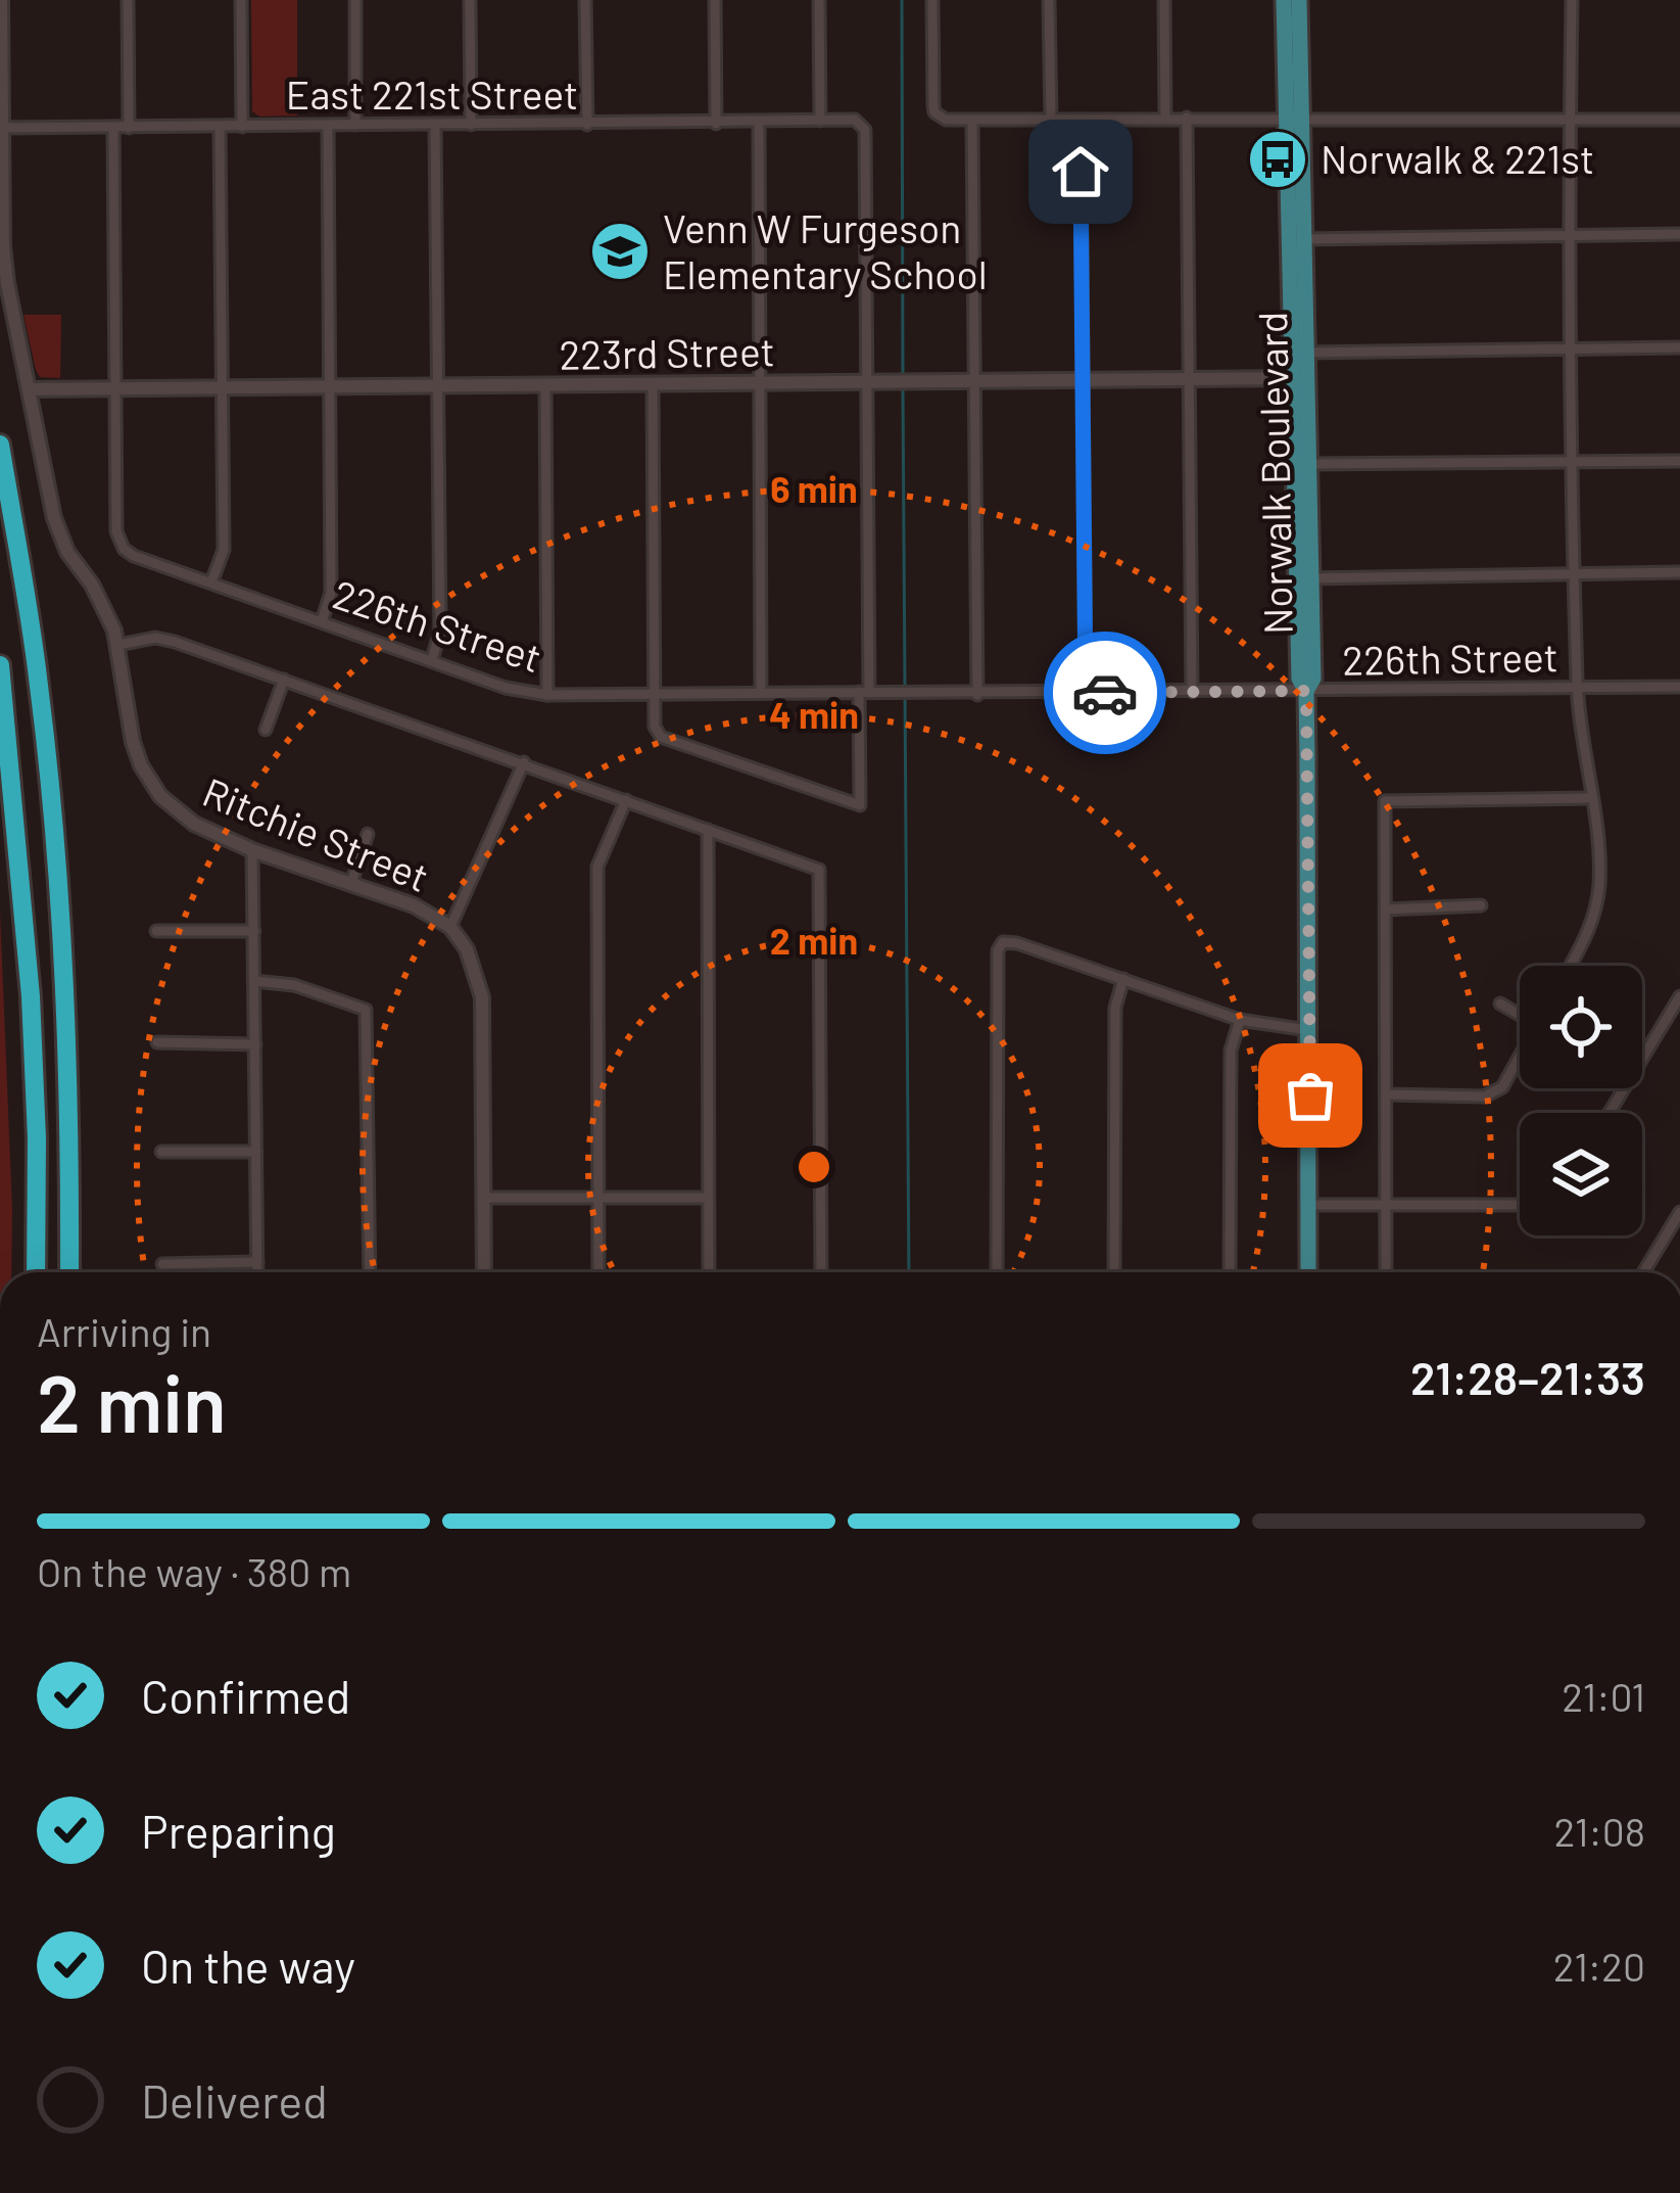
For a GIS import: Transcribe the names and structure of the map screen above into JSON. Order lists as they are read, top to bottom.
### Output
{
  "streets": {
    "main road": ["Norwalk Boulevard"],
    "street": [
      "East 221st Street",
      "223rd Street",
      "226th Street",
      "Ritchie Street"
    ]
  },
  "crossings": [
    ["East 221st Street", "223rd Street"],
    ["East 221st Street", "226th Street"],
    ["223rd Street", "Norwalk Boulevard"],
    ["223rd Street", "226th Street"],
    ["Norwalk Boulevard", "226th Street"]
  ],
  "places": {
    "bus stop": ["Norwalk & 221st"],
    "school or university": ["Venn W Furgeson Elementary School"]
  },
  "page": {
    "heading": ["2 min", "Arriving in", "21:28–21:33"],
    "bar": "On the way · 380 m",
    "list": [
      ["Confirmed", "21:01"],
      ["Preparing", "21:08"],
      ["On the way", "21:20"],
      "Delivered"
    ]
  },
  "rings": ["6 min", "4 min", "2 min"]
}
